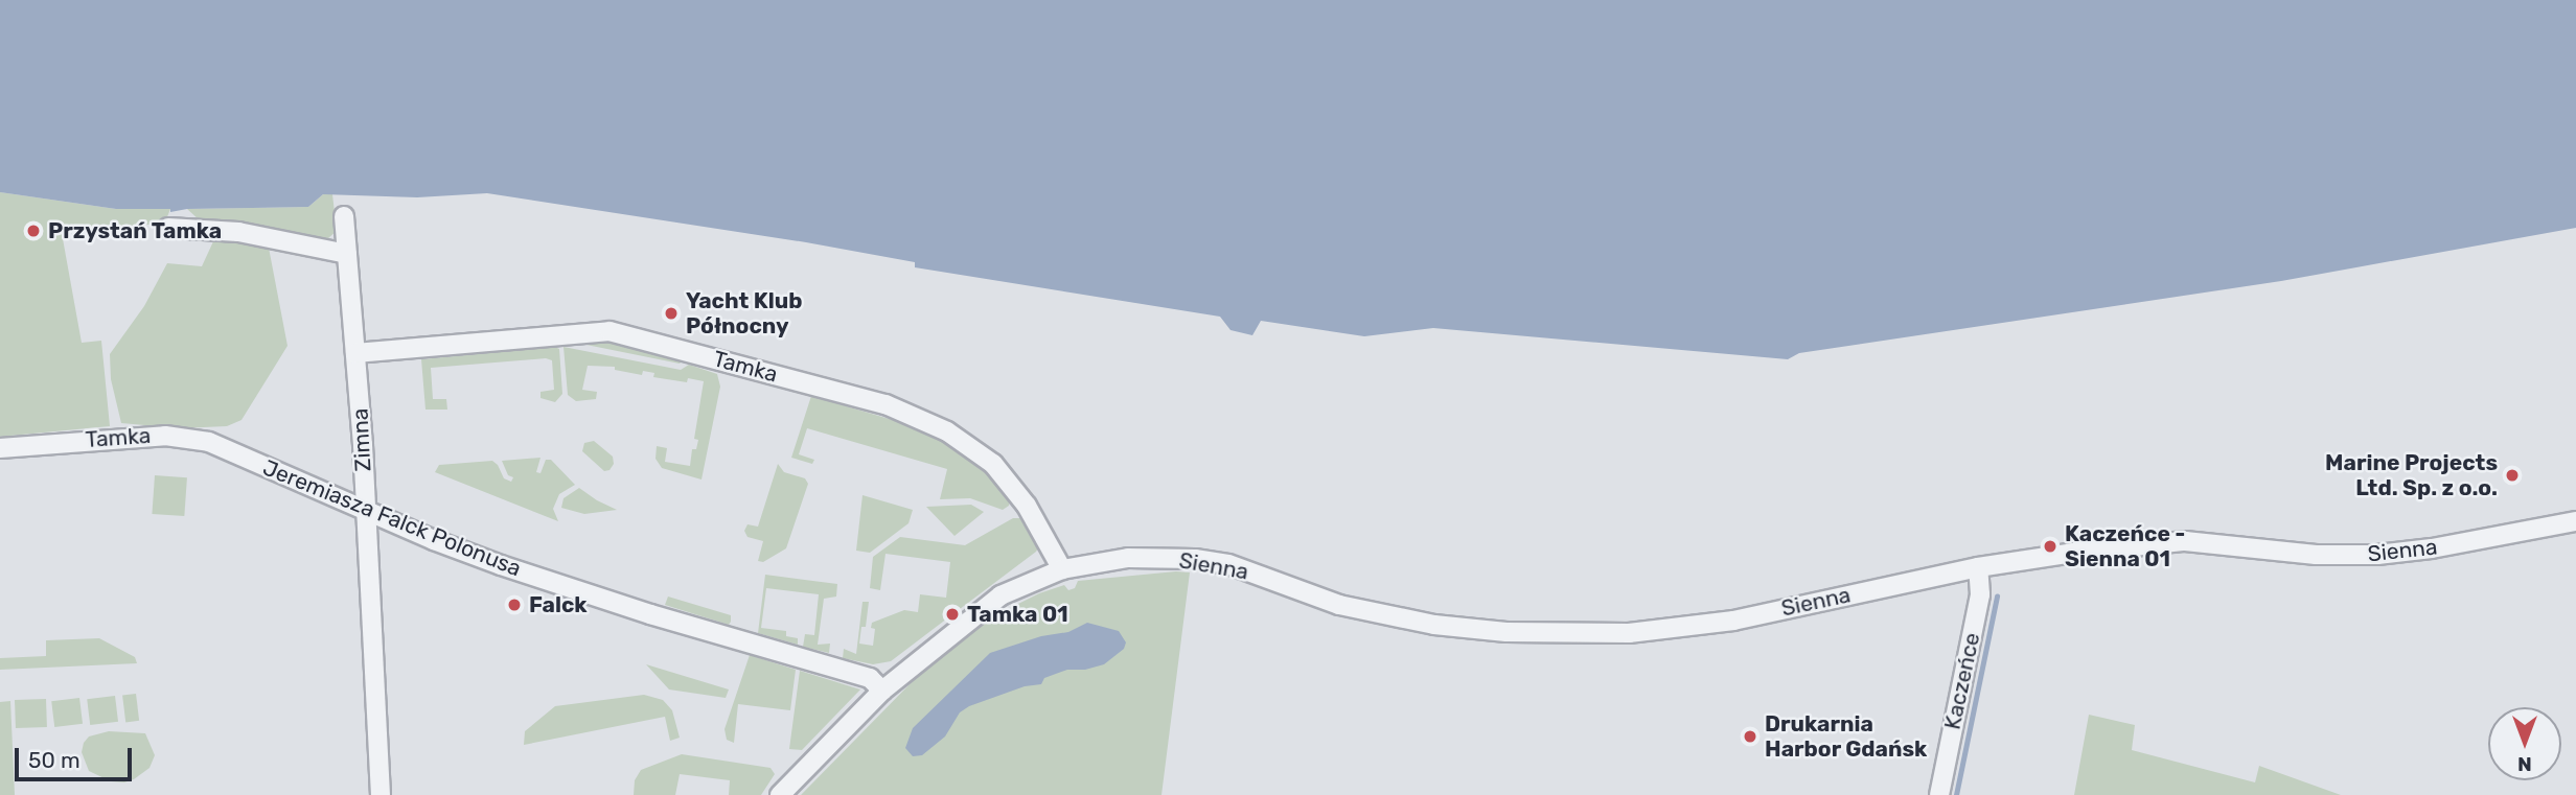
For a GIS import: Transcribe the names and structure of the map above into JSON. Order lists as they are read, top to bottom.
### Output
{
  "streets": {
    "street": [
      "Tamka",
      "Zimna",
      "Jeremiasza Falck Polonusa",
      "Sienna",
      "Kaczeńce"
    ]
  },
  "crossings": [
    ["Tamka", "Zimna"],
    ["Tamka", "Jeremiasza Falck Polonusa"],
    ["Tamka", "Sienna"],
    ["Zimna", "Jeremiasza Falck Polonusa"],
    ["Jeremiasza Falck Polonusa", "Sienna"],
    ["Sienna", "Kaczeńce"]
  ],
  "places": [
    "Przystań Tamka",
    "Yacht Klub Północny",
    "Marine Projects Ltd. Sp. z o.o.",
    "Kaczeńce - Sienna 01",
    "Falck",
    "Tamka 01",
    "Drukarnia Harbor Gdańsk"
  ],
  "scale_bar": "50 m",
  "north": "bottom"
}
